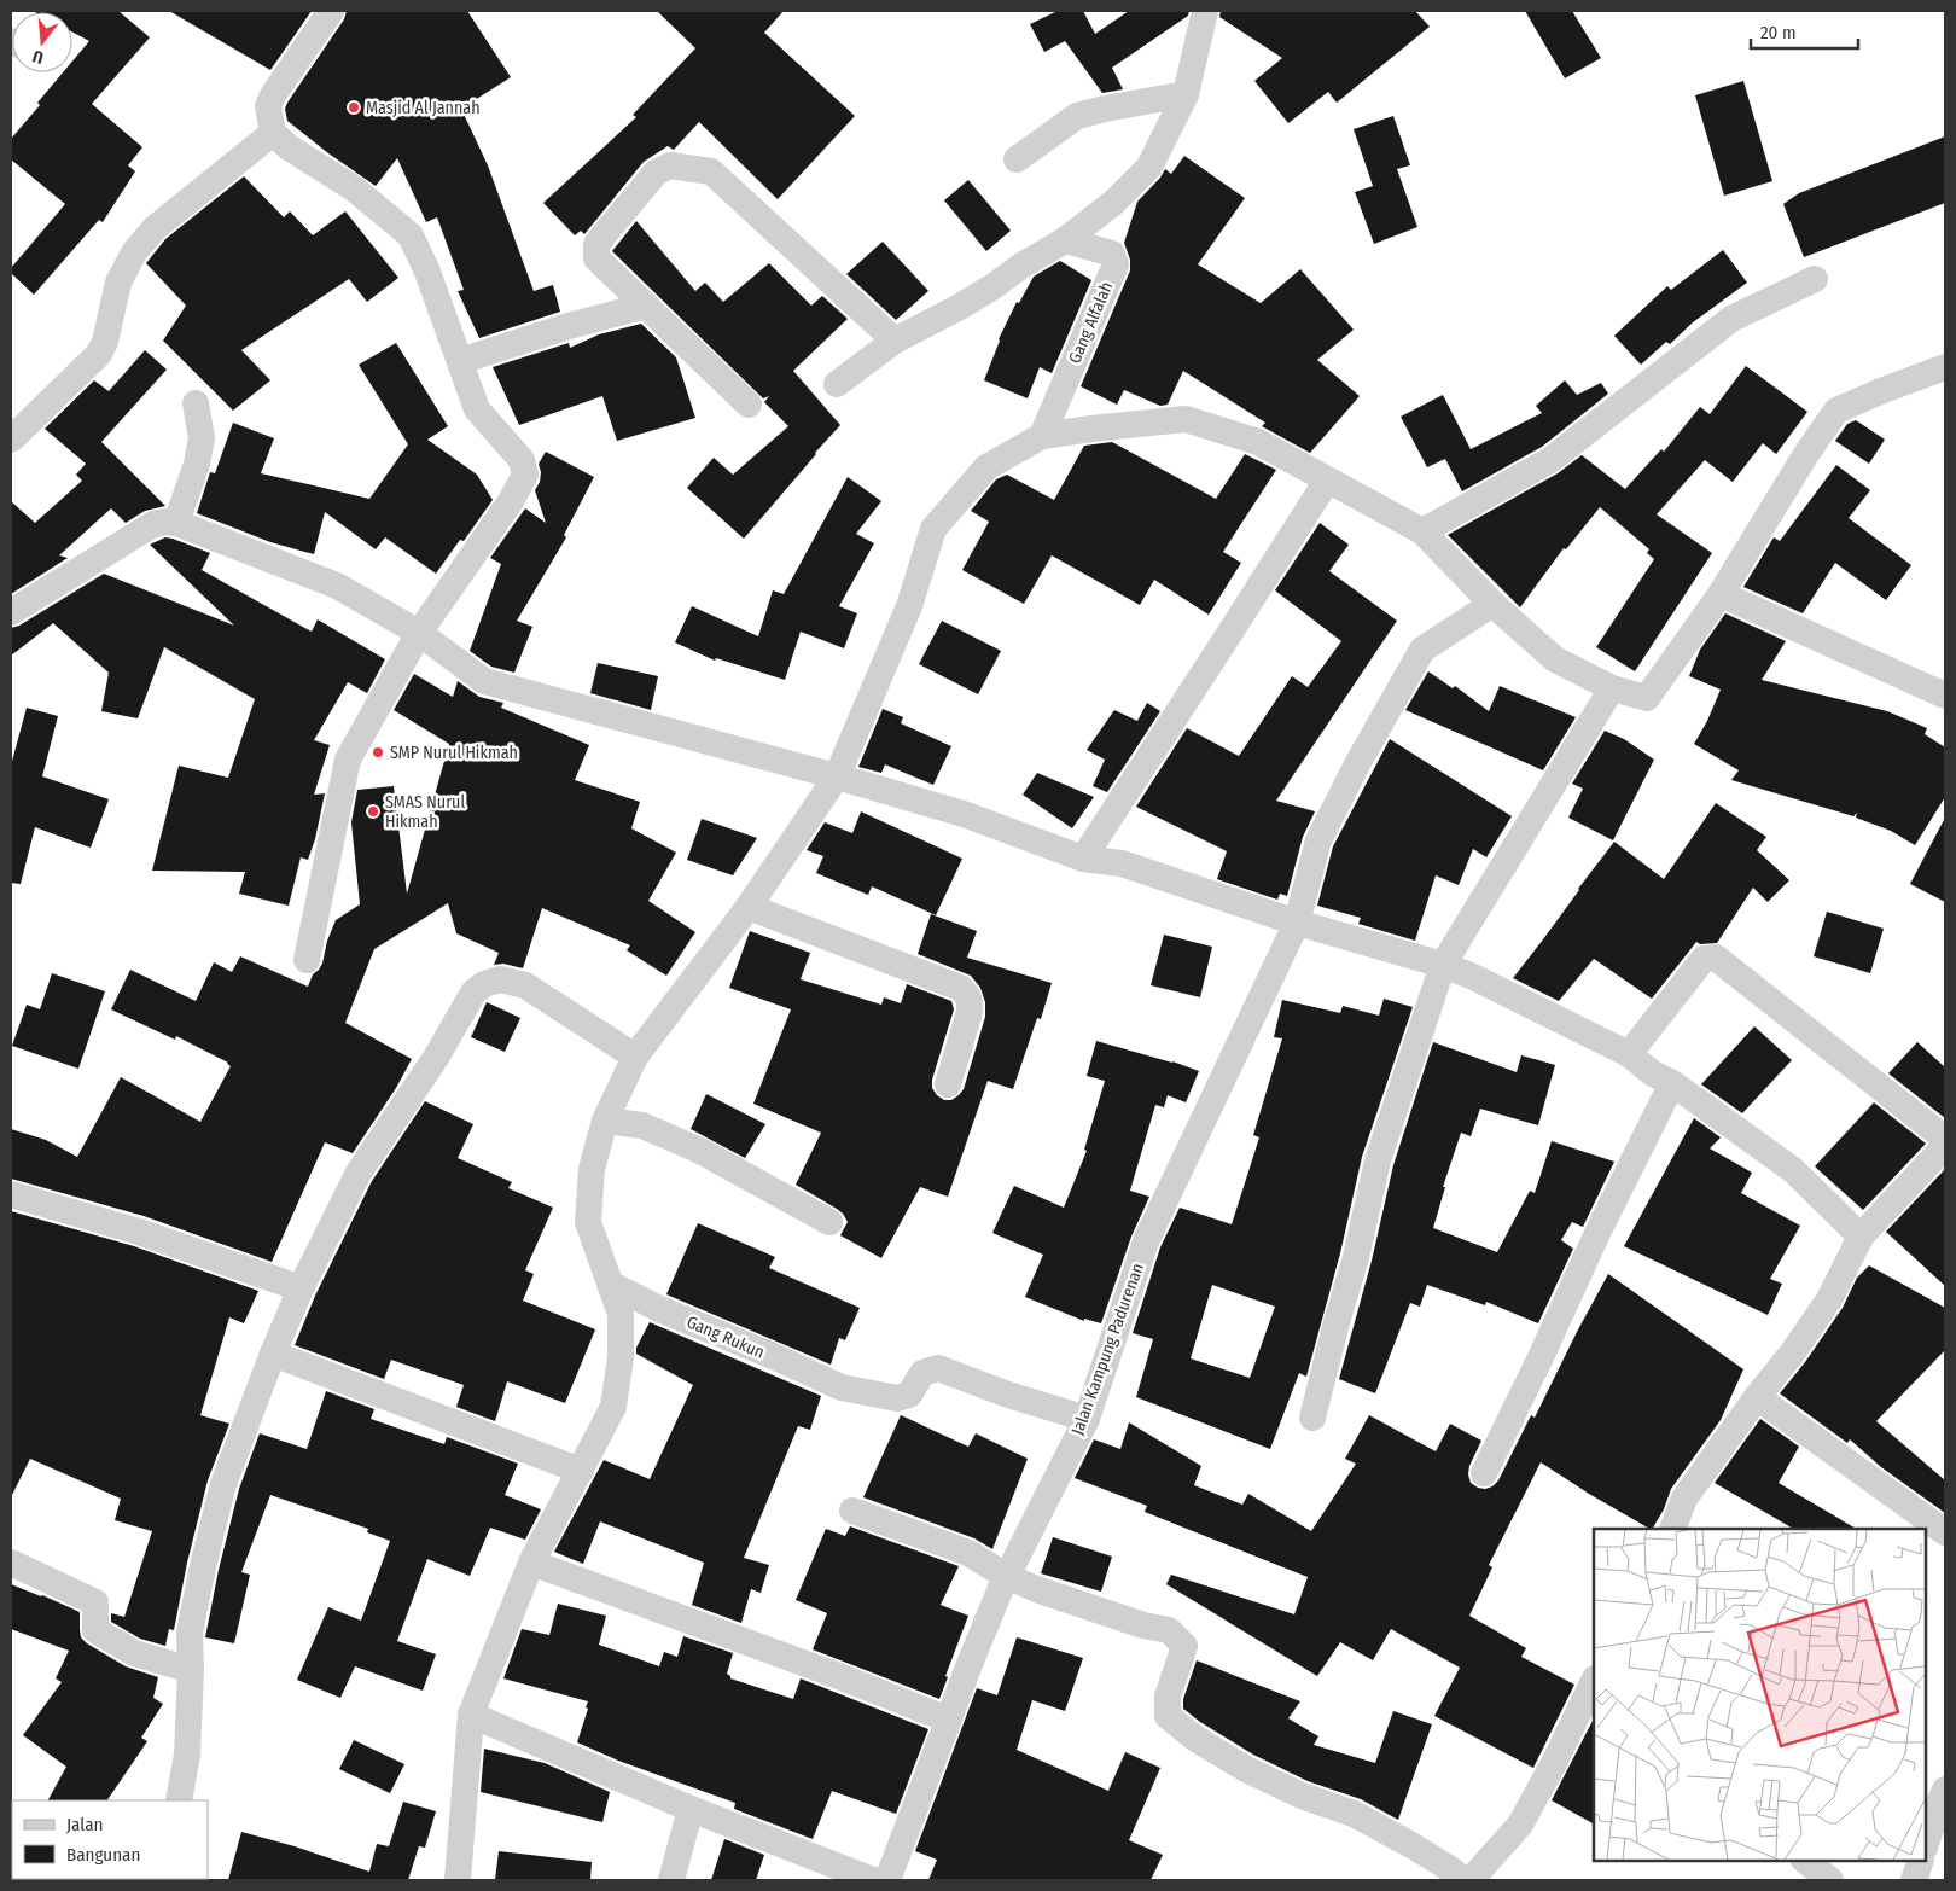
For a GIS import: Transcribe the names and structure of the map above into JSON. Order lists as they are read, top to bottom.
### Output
{
  "streets": {
    "street": ["Gang Alfalah", "Gang Rukun", "Jalan Kampung Padurenan"]
  },
  "crossings": [
    ["Gang Rukun", "Jalan Kampung Padurenan"]
  ],
  "places": ["Masjid Al Jannah", "SMP Nurul Hikmah", "SMAS Nurul Hikmah"],
  "legend": ["Jalan", "Bangunan"],
  "scale_bar": "20 m",
  "north": "bottom"
}
